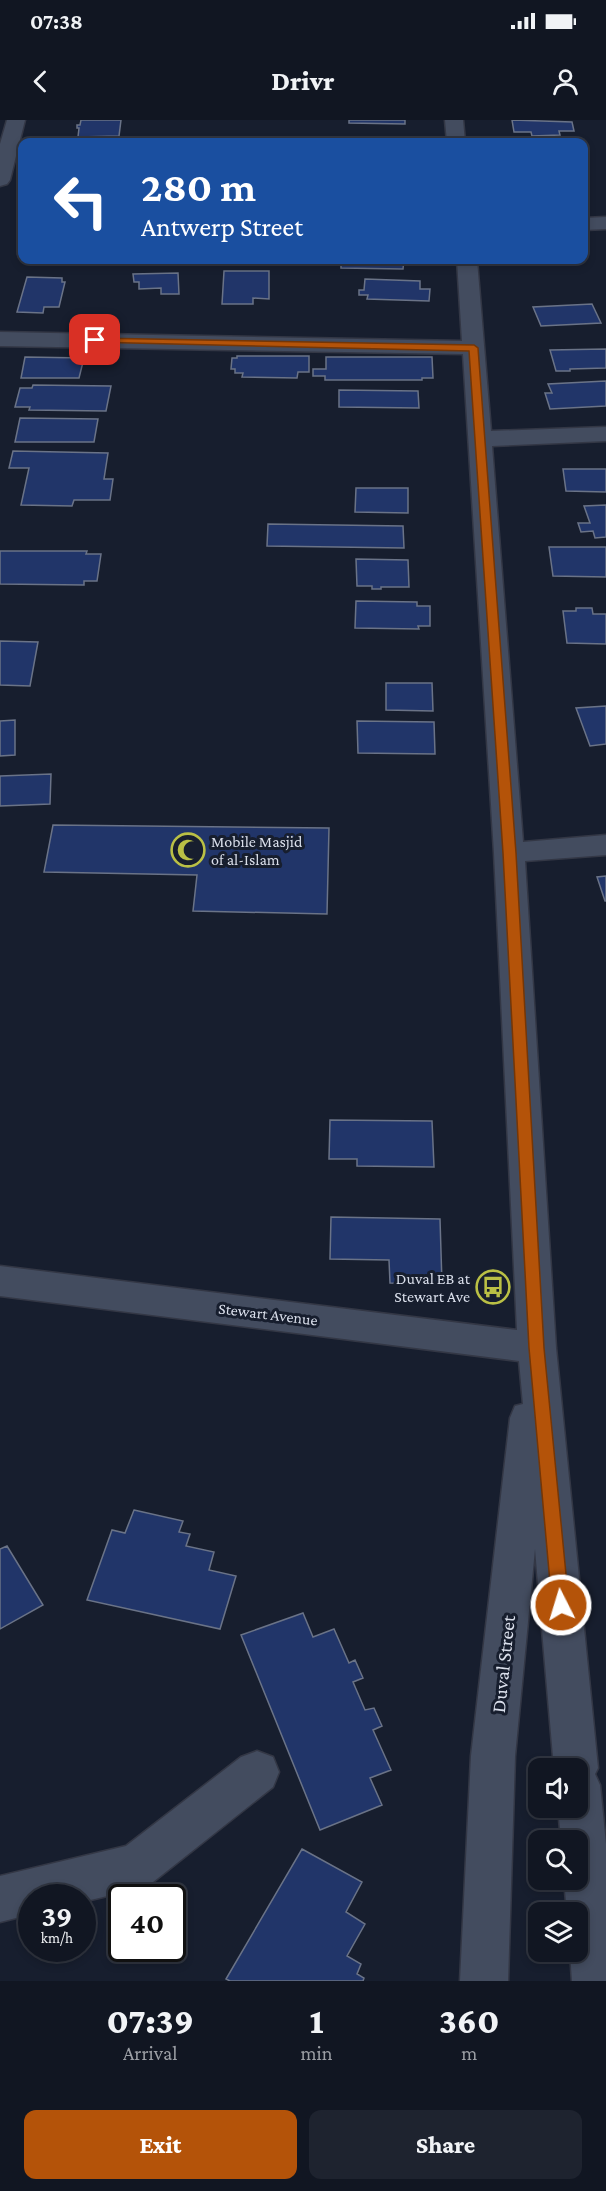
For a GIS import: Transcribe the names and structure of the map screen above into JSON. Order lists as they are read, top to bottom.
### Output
{
  "streets": {
    "street": ["Stewart Avenue", "Duval Street"]
  },
  "crossings": [
    ["Stewart Avenue", "Duval Street"]
  ],
  "places": {
    "mosque": ["Mobile Masjid of al-Islam"],
    "bus stop": ["Duval EB at Stewart Ave"]
  },
  "page": {
    "status": "07:38",
    "header": "Drivr",
    "turn": ["280 m", "Antwerp Street"],
    "speed": "39 km/h",
    "limit": "40",
    "eta": [
      "07:39",
      "Arrival",
      "1",
      "min",
      "360",
      "m"
    ],
    "buttons": ["Exit", "Share"]
  }
}
